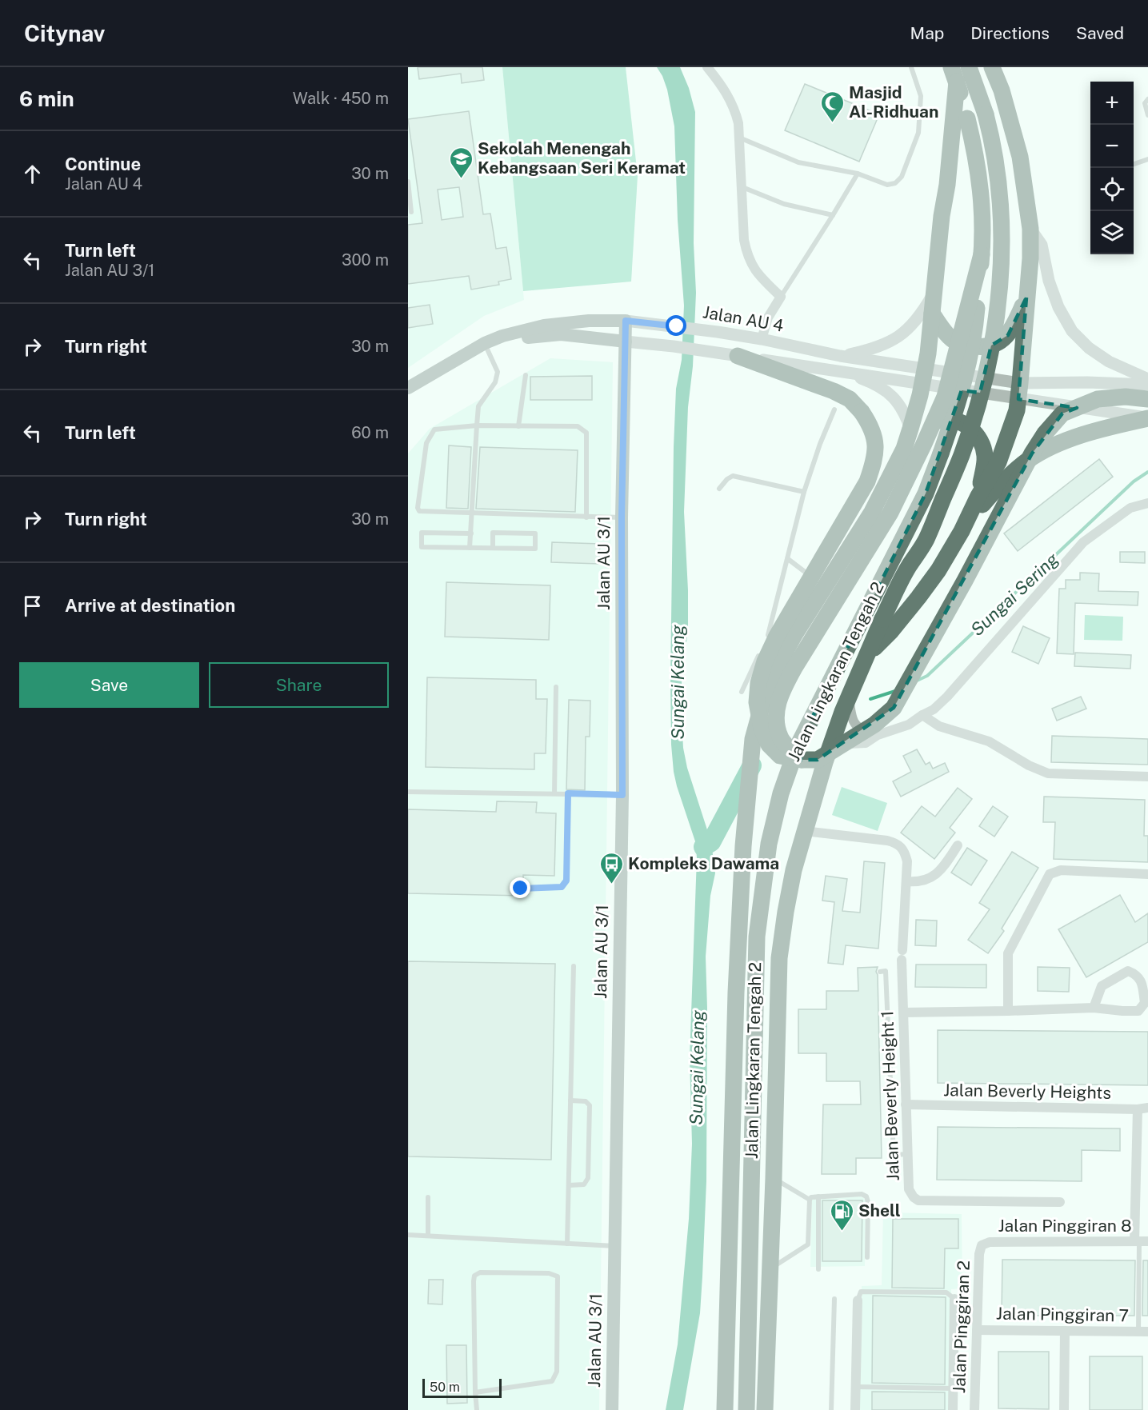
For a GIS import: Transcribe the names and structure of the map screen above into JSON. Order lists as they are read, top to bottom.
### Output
{
  "streets": {
    "highway": ["Jalan Lingkaran Tengah 2"],
    "main road": ["Jalan AU 4", "Jalan AU 3/1"],
    "street": [
      "Jalan Beverly Heights",
      "Jalan Beverly Height 1",
      "Jalan Pinggiran 8",
      "Jalan Pinggiran 7",
      "Jalan Pinggiran 2"
    ]
  },
  "crossings": [
    ["Jalan AU 4", "Jalan AU 3/1"],
    ["Jalan Lingkaran Tengah 2", "Jalan Beverly Height 1"],
    ["Jalan Beverly Heights", "Jalan Beverly Height 1"],
    ["Jalan Pinggiran 8", "Jalan Pinggiran 2"],
    ["Jalan Pinggiran 7", "Jalan Pinggiran 2"]
  ],
  "water": ["Sungai Sering", "Sungai Kelang"],
  "places": {
    "mosque": ["Masjid Al-Ridhuan"],
    "school or university": ["Sekolah Menengah Kebangsaan Seri Keramat"],
    "bus stop": ["Kompleks Dawama"],
    "fuel station": ["Shell"]
  },
  "scale_bar": "50 m",
  "page": {
    "header": "Citynav",
    "nav": ["Map", "Directions", "Saved"],
    "heading": ["6 min", "Walk · 450 m"],
    "map_buttons": ["+", "−"],
    "list": [
      ["Continue", "Jalan AU 4", "30 m"],
      ["Turn left", "Jalan AU 3/1", "300 m"],
      ["Turn right", "30 m"],
      ["Turn left", "60 m"],
      ["Turn right", "30 m"],
      "Arrive at destination"
    ],
    "buttons": ["Save", "Share"],
    "scale": "50 m"
  }
}
